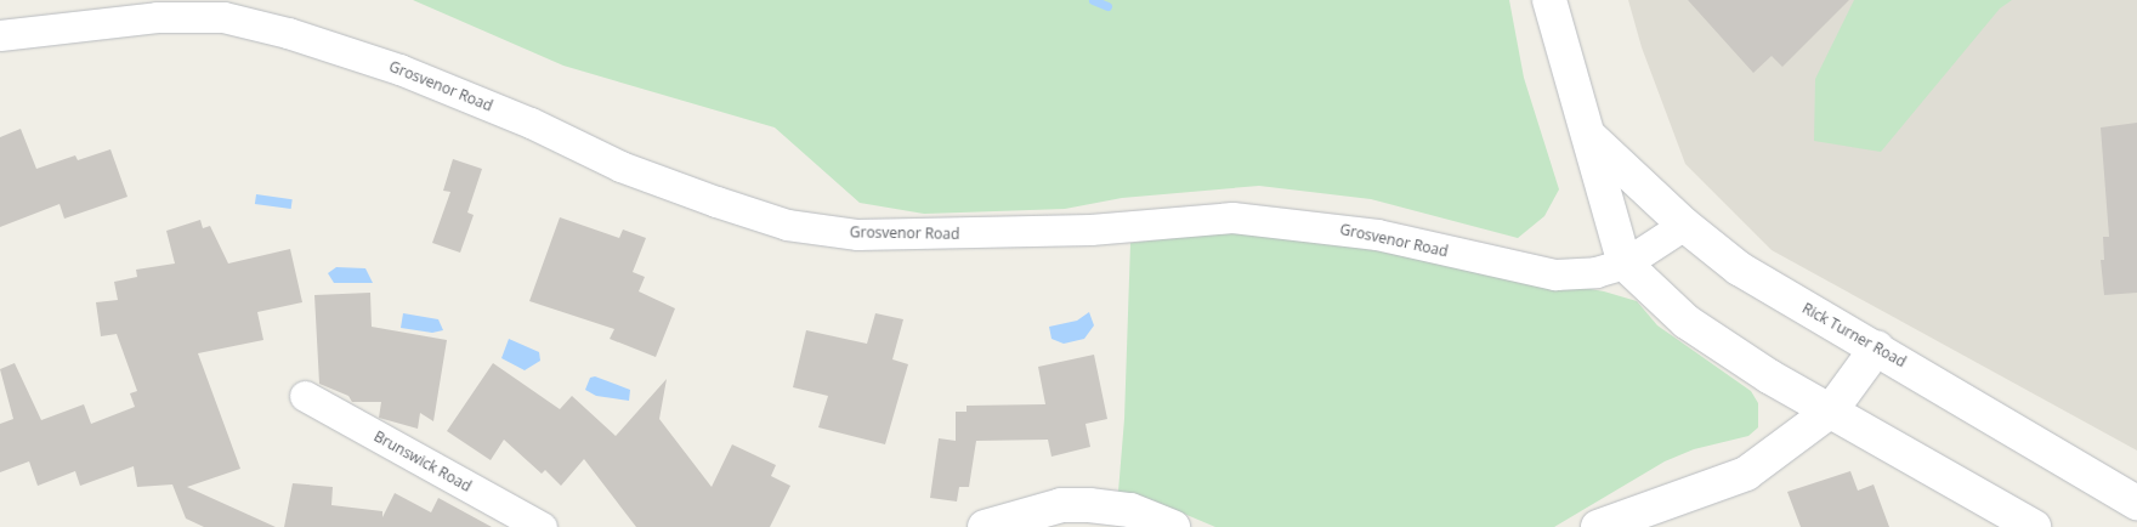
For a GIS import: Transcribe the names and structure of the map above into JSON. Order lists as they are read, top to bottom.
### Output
{
  "streets": {
    "main road": ["Rick Turner Road"],
    "street": ["Grosvenor Road", "Brunswick Road"]
  },
  "crossings": [
    ["Grosvenor Road", "Rick Turner Road"]
  ]
}
